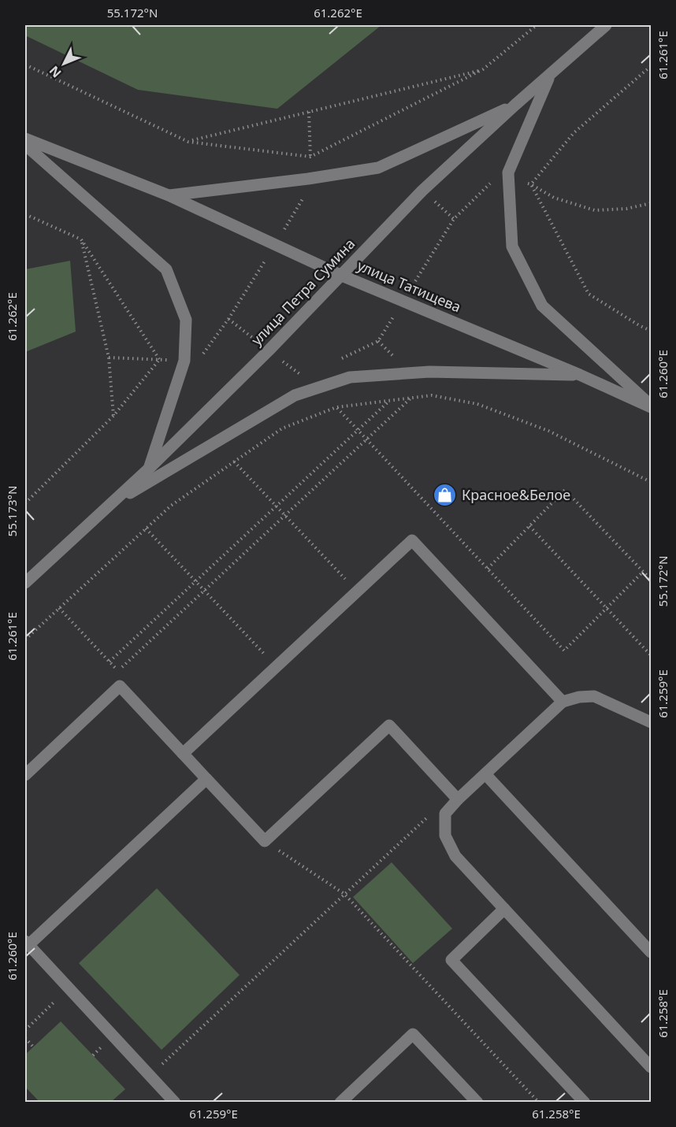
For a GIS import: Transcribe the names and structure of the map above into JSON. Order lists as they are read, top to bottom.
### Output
{
  "streets": {
    "street": ["улица Татищева", "улица Петра Сумина"]
  },
  "crossings": [
    ["улица Татищева", "улица Петра Сумина"]
  ],
  "places": {
    "shop": ["Красное&Белое"]
  },
  "north": "bottom left",
  "coordinates": [
    "55.172°N",
    "61.262°E",
    "61.261°E",
    "61.260°E",
    "55.173°N",
    "61.259°E",
    "61.258°E"
  ]
}
